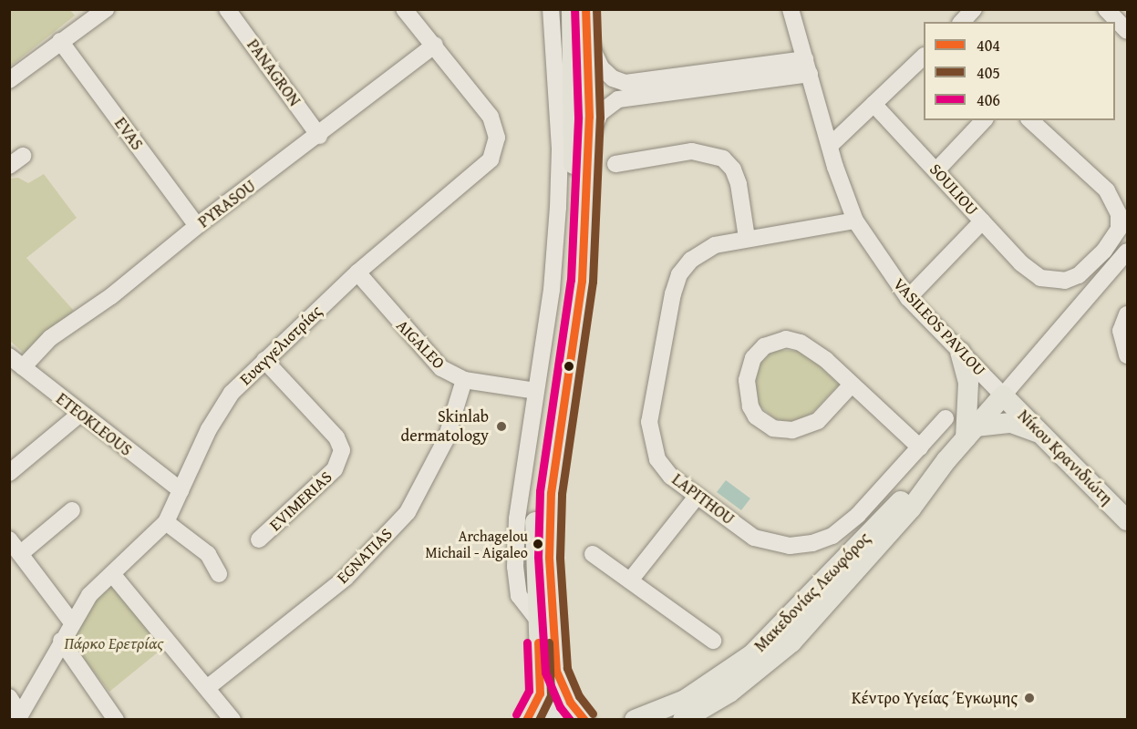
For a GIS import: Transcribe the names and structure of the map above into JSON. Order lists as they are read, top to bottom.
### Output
{
  "streets": {
    "main road": ["Νίκου Κρανιδιώτη", "Μακεδονίας Λεωφόρος"],
    "street": [
      "PANAGRON",
      "EVAS",
      "SOULIOU",
      "PYRASOU",
      "VASILEOS PAVLOU",
      "AIGALEO",
      "Ευαγγελιστρίας",
      "ETEOKLEOUS",
      "LAPITHOU",
      "EVIMERIAS",
      "EGNATIAS"
    ]
  },
  "crossings": [
    ["PANAGRON", "PYRASOU"],
    ["EVAS", "PYRASOU"],
    ["SOULIOU", "VASILEOS PAVLOU"],
    ["PYRASOU", "Ευαγγελιστρίας"],
    ["PYRASOU", "ETEOKLEOUS"],
    ["VASILEOS PAVLOU", "Νίκου Κρανιδιώτη"],
    ["VASILEOS PAVLOU", "LAPITHOU"],
    ["VASILEOS PAVLOU", "Μακεδονίας Λεωφόρος"],
    ["AIGALEO", "Ευαγγελιστρίας"],
    ["AIGALEO", "EGNATIAS"],
    ["Ευαγγελιστρίας", "ETEOKLEOUS"],
    ["Ευαγγελιστρίας", "EVIMERIAS"],
    ["Νίκου Κρανιδιώτη", "Μακεδονίας Λεωφόρος"]
  ],
  "parks": ["Πάρκο Ερετρίας"],
  "places": ["Skinlab dermatology", "Archagelou Michail - Aigaleo", "Κέντρο Υγείας Έγκωμης"],
  "lines": ["transit line 404", "transit line 405", "transit line 406"],
  "legend": ["404", "405", "406"]
}
